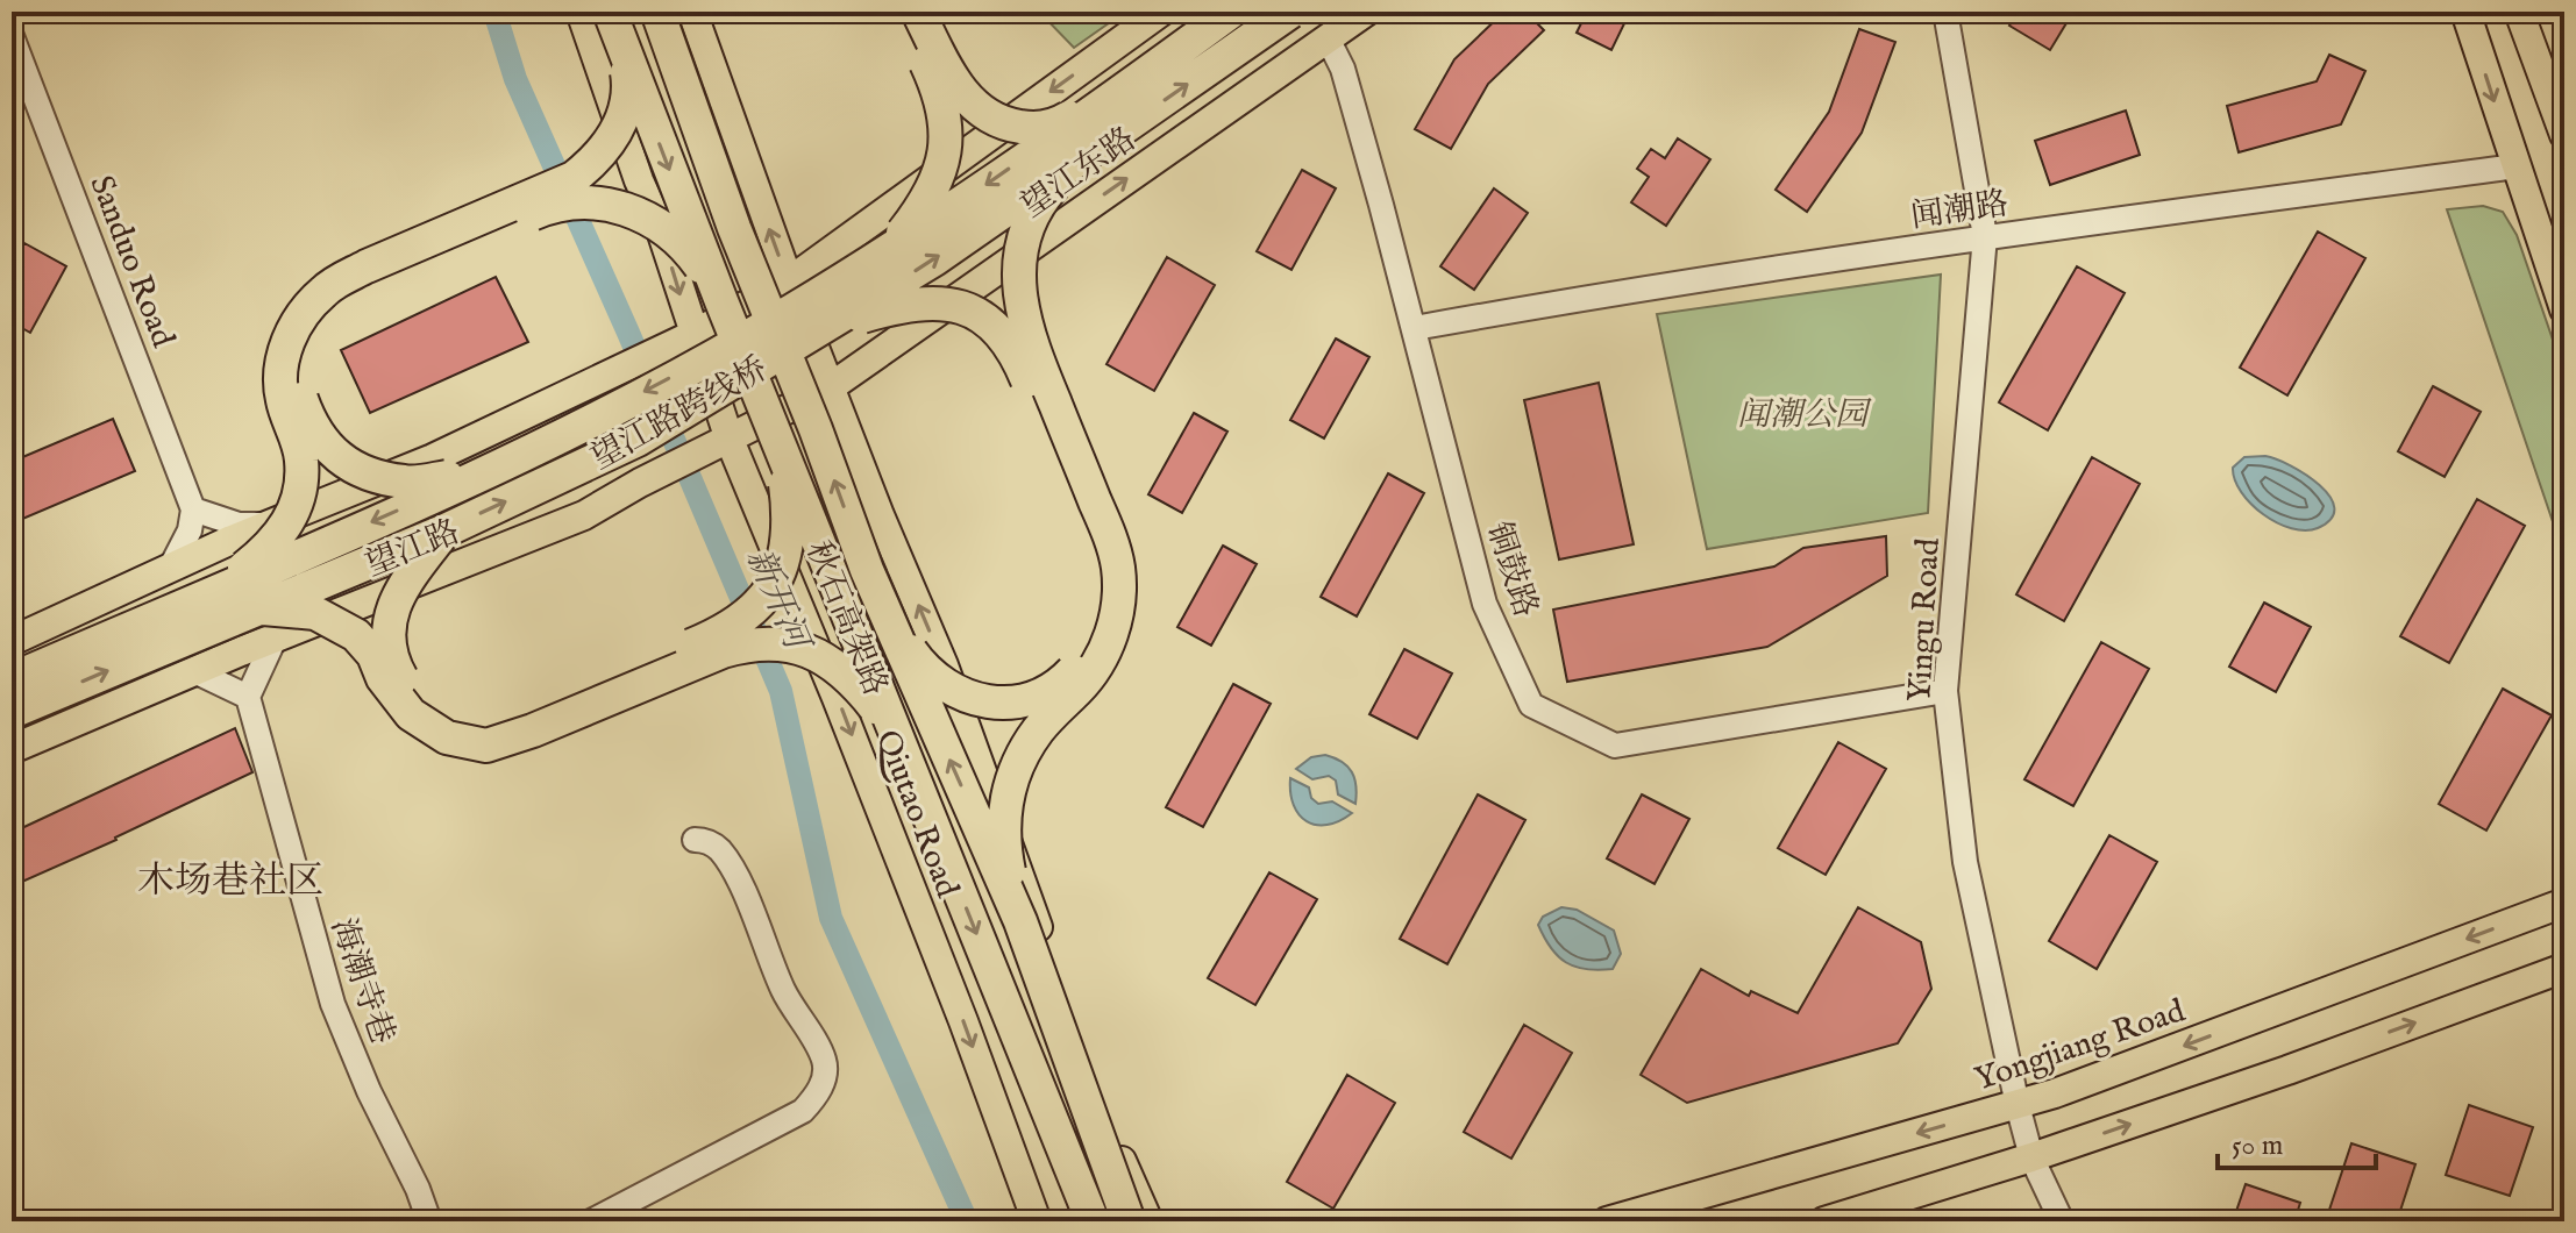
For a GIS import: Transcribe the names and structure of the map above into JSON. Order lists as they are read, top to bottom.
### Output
{
  "streets": {
    "highway": ["望江路跨线桥", "秋石高架路"],
    "main road": [
      "望江东路",
      "望江路",
      "Qiutao Road",
      "Yongjiang Road"
    ],
    "street": [
      "闻潮路",
      "Sanduo Road",
      "铜鼓路",
      "Yingu Road",
      "海潮寺巷"
    ]
  },
  "crossings": [
    ["望江东路", "望江路"],
    ["望江东路", "铜鼓路"],
    ["闻潮路", "铜鼓路"],
    ["闻潮路", "Yingu Road"],
    ["望江路", "Qiutao Road"],
    ["铜鼓路", "Yingu Road"],
    ["Yingu Road", "Yongjiang Road"]
  ],
  "districts": ["木场巷社区"],
  "water": ["新开河"],
  "parks": ["闻潮公园"],
  "scale_bar": "50 m"
}
